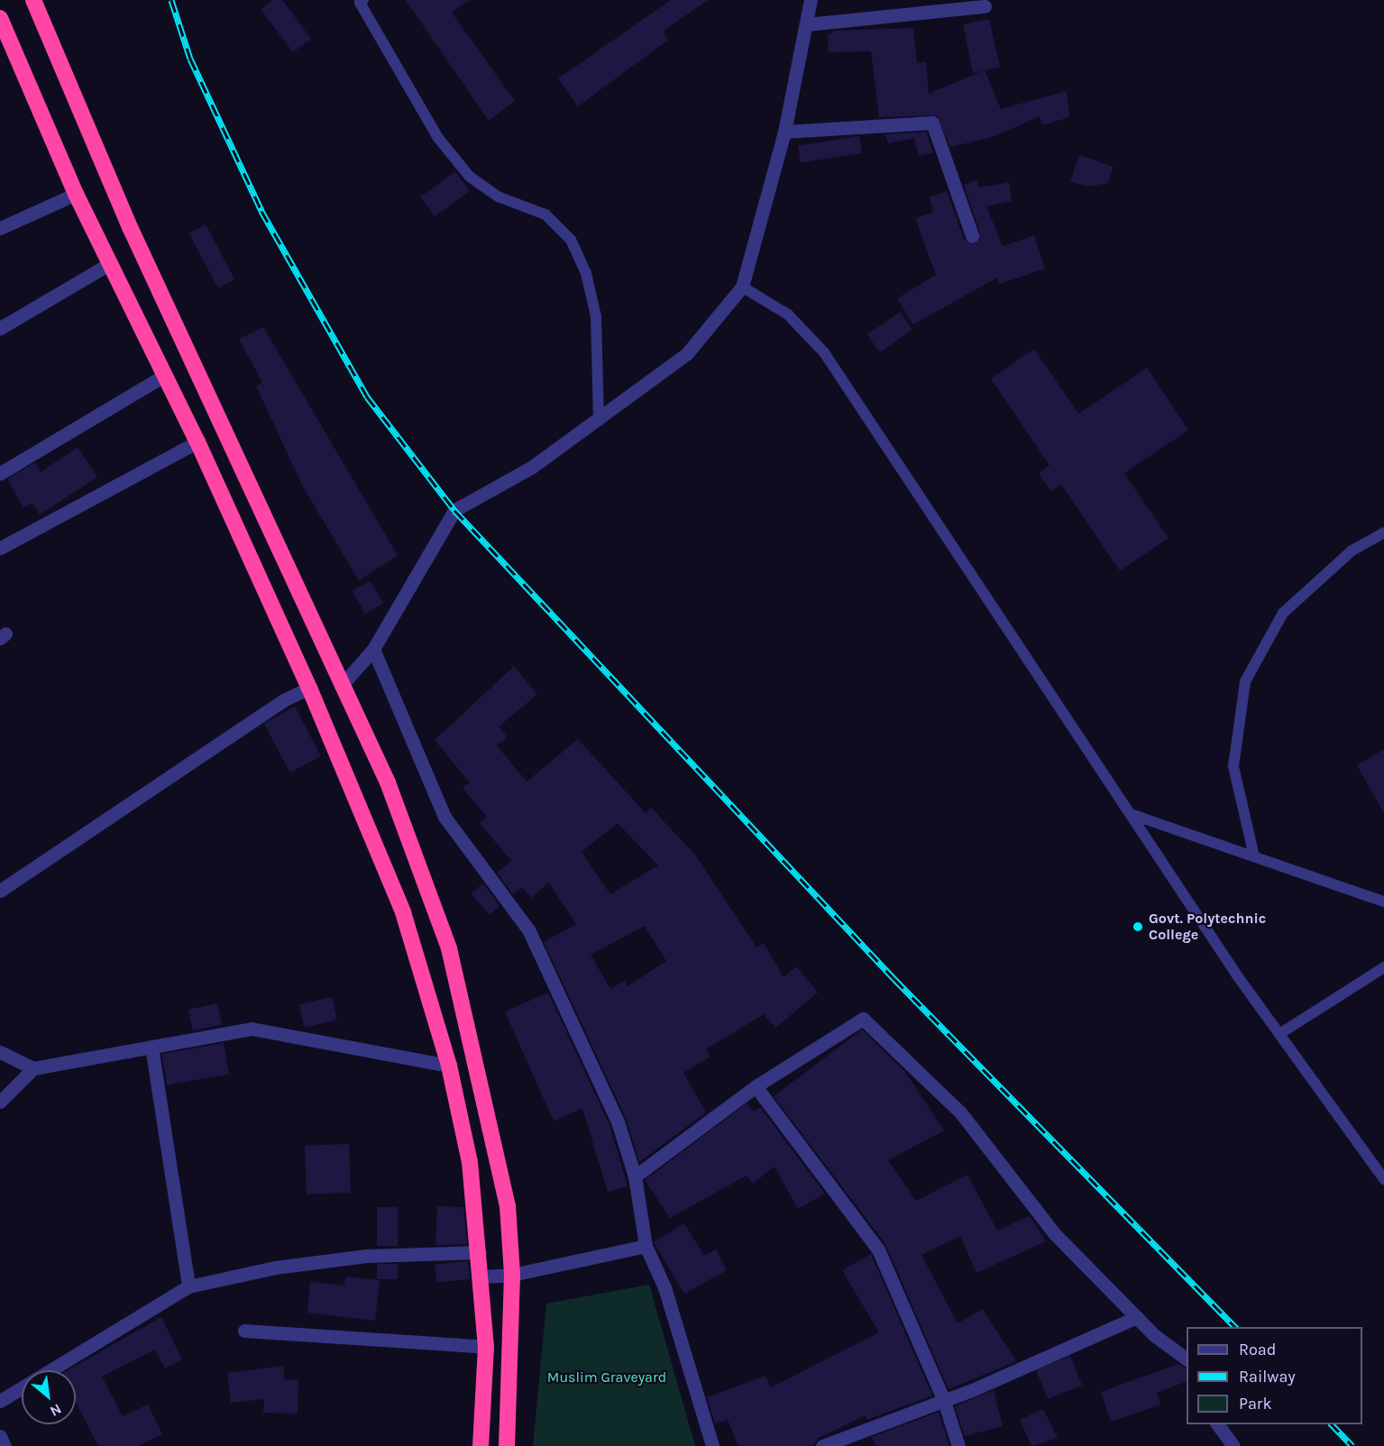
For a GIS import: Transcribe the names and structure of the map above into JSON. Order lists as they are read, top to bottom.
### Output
{
  "parks": ["Muslim Graveyard"],
  "places": ["Govt. Polytechnic College"],
  "legend": ["Road", "Railway", "Park"],
  "north": "bottom right"
}
